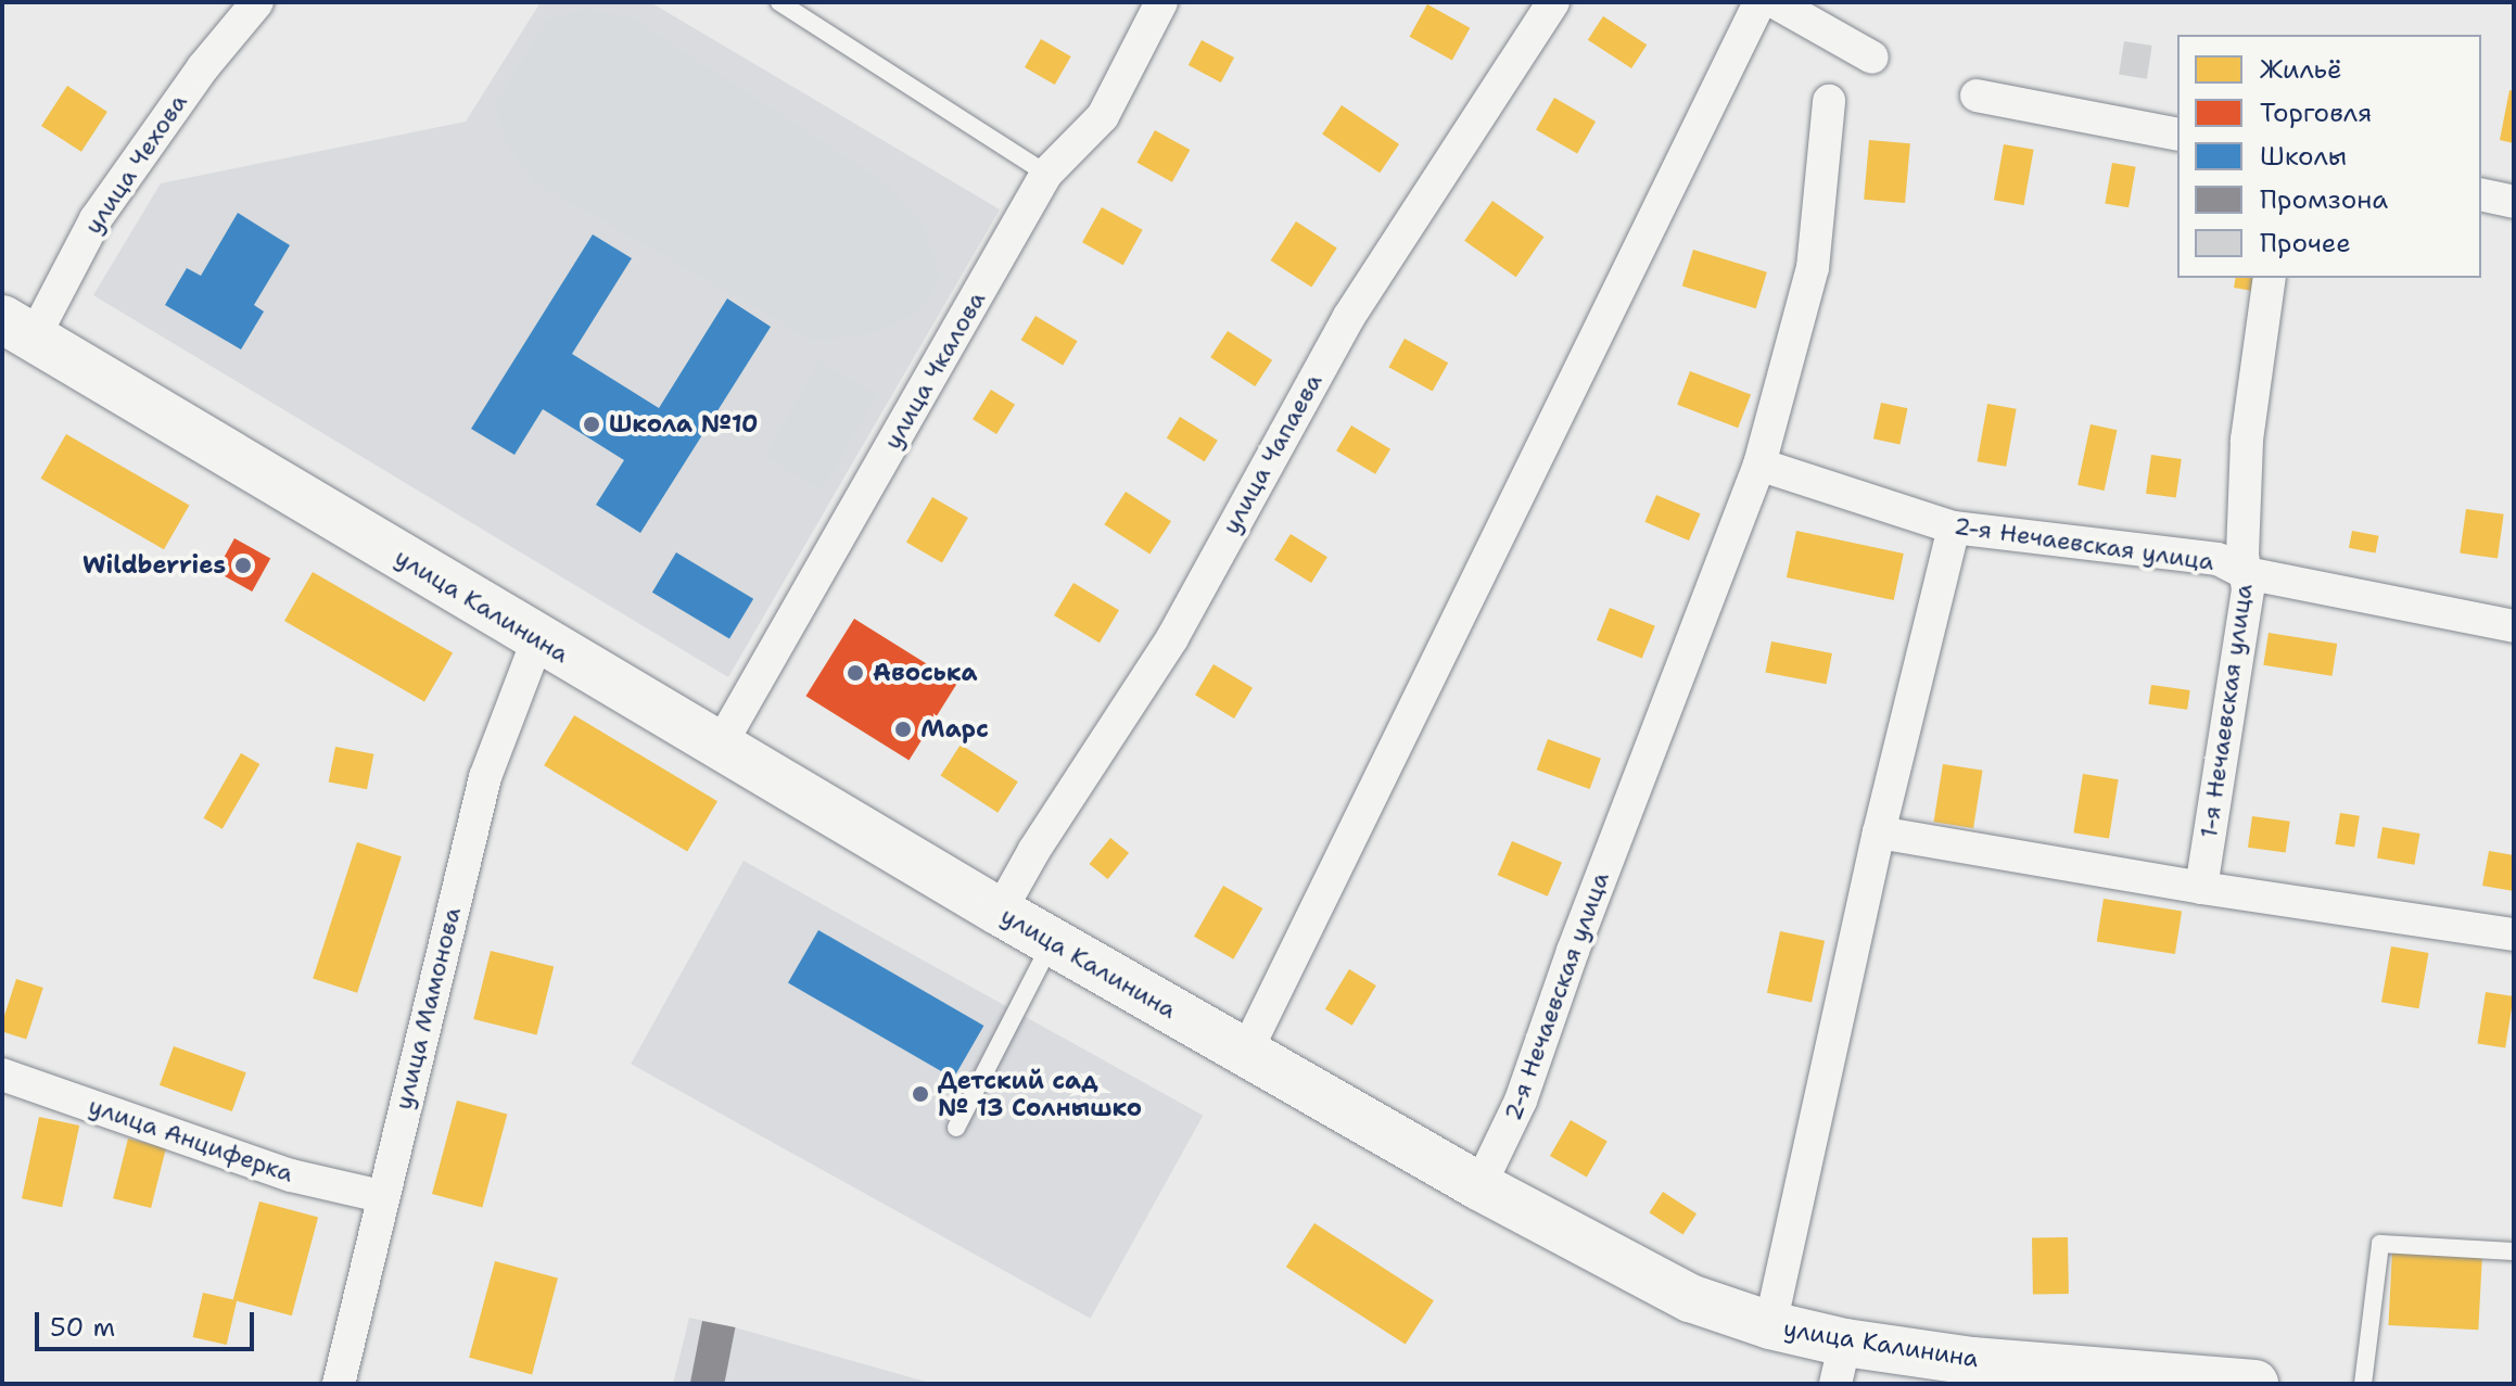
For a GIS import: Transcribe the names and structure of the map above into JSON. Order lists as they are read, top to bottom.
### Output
{
  "streets": {
    "main road": ["улица Калинина"],
    "street": [
      "улица Чехова",
      "улица Чкалова",
      "улица Чапаева",
      "2-я Нечаевская улица",
      "1-я Нечаевская улица",
      "улица Мамонова",
      "улица Анциферка"
    ]
  },
  "crossings": [
    ["улица Чехова", "улица Калинина"],
    ["улица Чкалова", "улица Калинина"],
    ["улица Чапаева", "улица Калинина"],
    ["2-я Нечаевская улица", "улица Калинина"],
    ["2-я Нечаевская улица", "1-я Нечаевская улица"],
    ["улица Калинина", "улица Мамонова"],
    ["улица Мамонова", "улица Анциферка"]
  ],
  "places": [
    "Школа №10",
    "Wildberries",
    "Авоська",
    "Марс",
    "Детский сад № 13 Солнышко"
  ],
  "legend": [
    "Жильё",
    "Торговля",
    "Школы",
    "Промзона",
    "Прочее"
  ],
  "scale_bar": "50 m"
}
